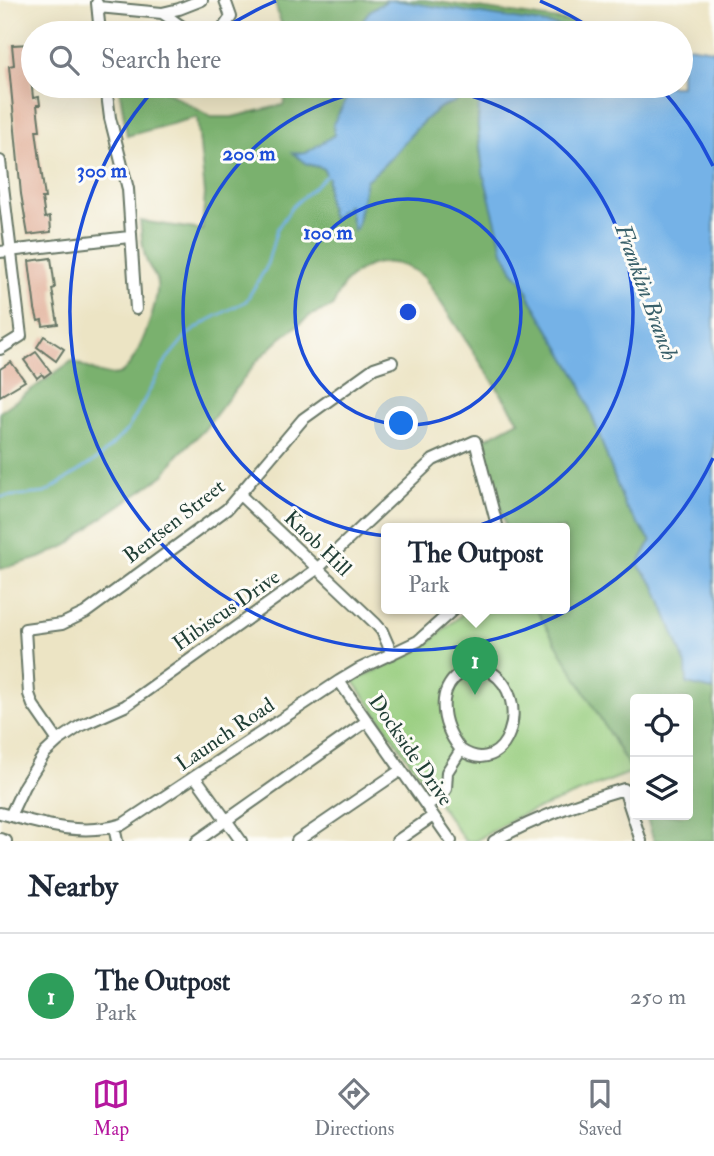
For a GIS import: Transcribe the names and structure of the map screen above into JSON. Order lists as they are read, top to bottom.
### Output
{
  "streets": {
    "street": [
      "Bentsen Street",
      "Knob Hill",
      "Hibiscus Drive",
      "Launch Road",
      "Dockside Drive"
    ]
  },
  "crossings": [
    ["Bentsen Street", "Knob Hill"],
    ["Bentsen Street", "Hibiscus Drive"],
    ["Knob Hill", "Hibiscus Drive"],
    ["Knob Hill", "Launch Road"],
    ["Hibiscus Drive", "Launch Road"],
    ["Launch Road", "Dockside Drive"]
  ],
  "water": ["Franklin Branch"],
  "page": {
    "search": "Search here",
    "popup": ["The Outpost", "Park"],
    "pins": "1",
    "heading": "Nearby",
    "list": [
      {
        "mark": "1",
        "name": "The Outpost",
        "note": "Park",
        "value": "250 m"
      }
    ],
    "nav": ["Map", "Directions", "Saved"]
  },
  "rings": ["200 m", "300 m", "100 m"]
}
